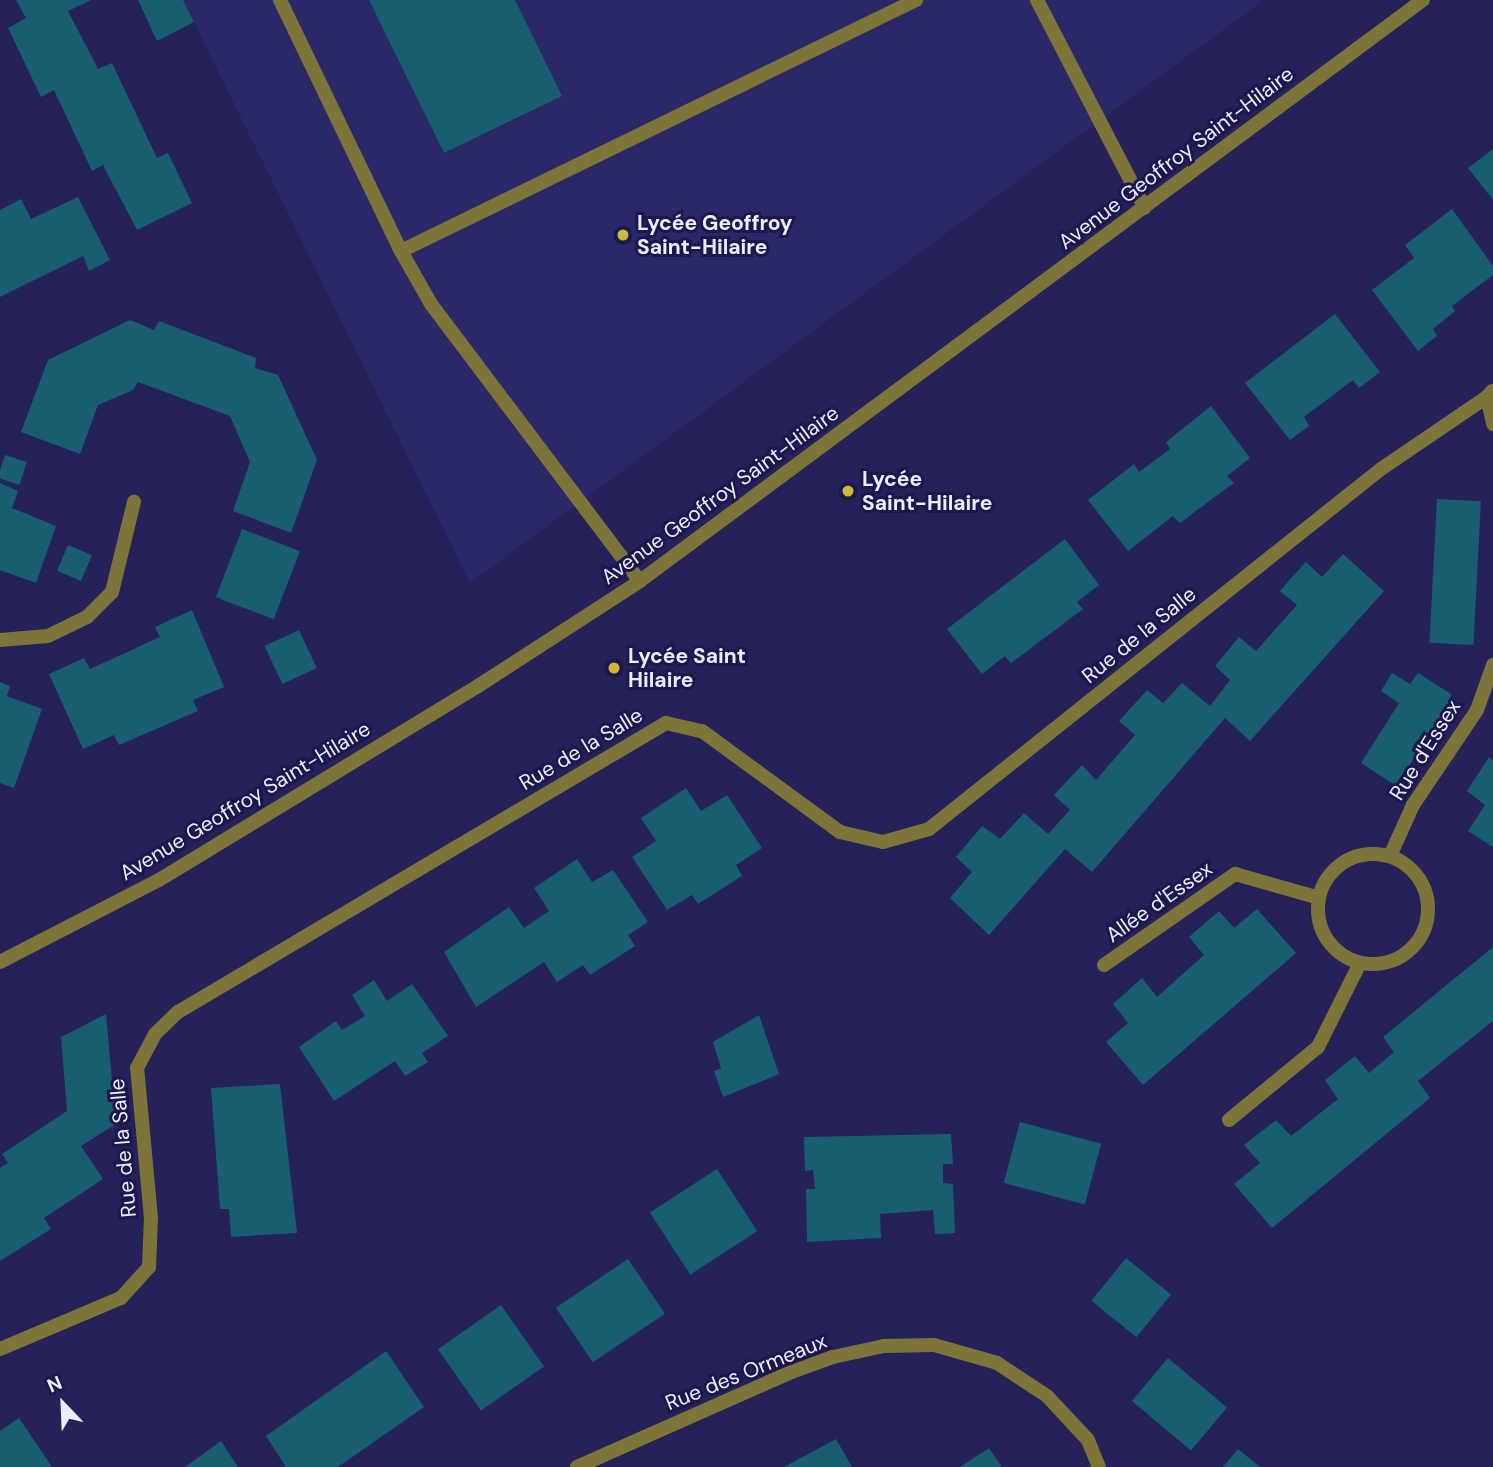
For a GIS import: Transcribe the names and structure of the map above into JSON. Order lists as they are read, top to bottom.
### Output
{
  "streets": {
    "street": [
      "Avenue Geoffroy Saint-Hilaire",
      "Rue de la Salle",
      "Rue d'Essex",
      "Allée d'Essex",
      "Rue des Ormeaux"
    ]
  },
  "crossings": [
    ["Rue d'Essex", "Allée d'Essex"]
  ],
  "places": ["Lycée Geoffroy Saint-Hilaire", "Lycée Saint-Hilaire", "Lycée Saint Hilaire"],
  "north": "top left"
}
